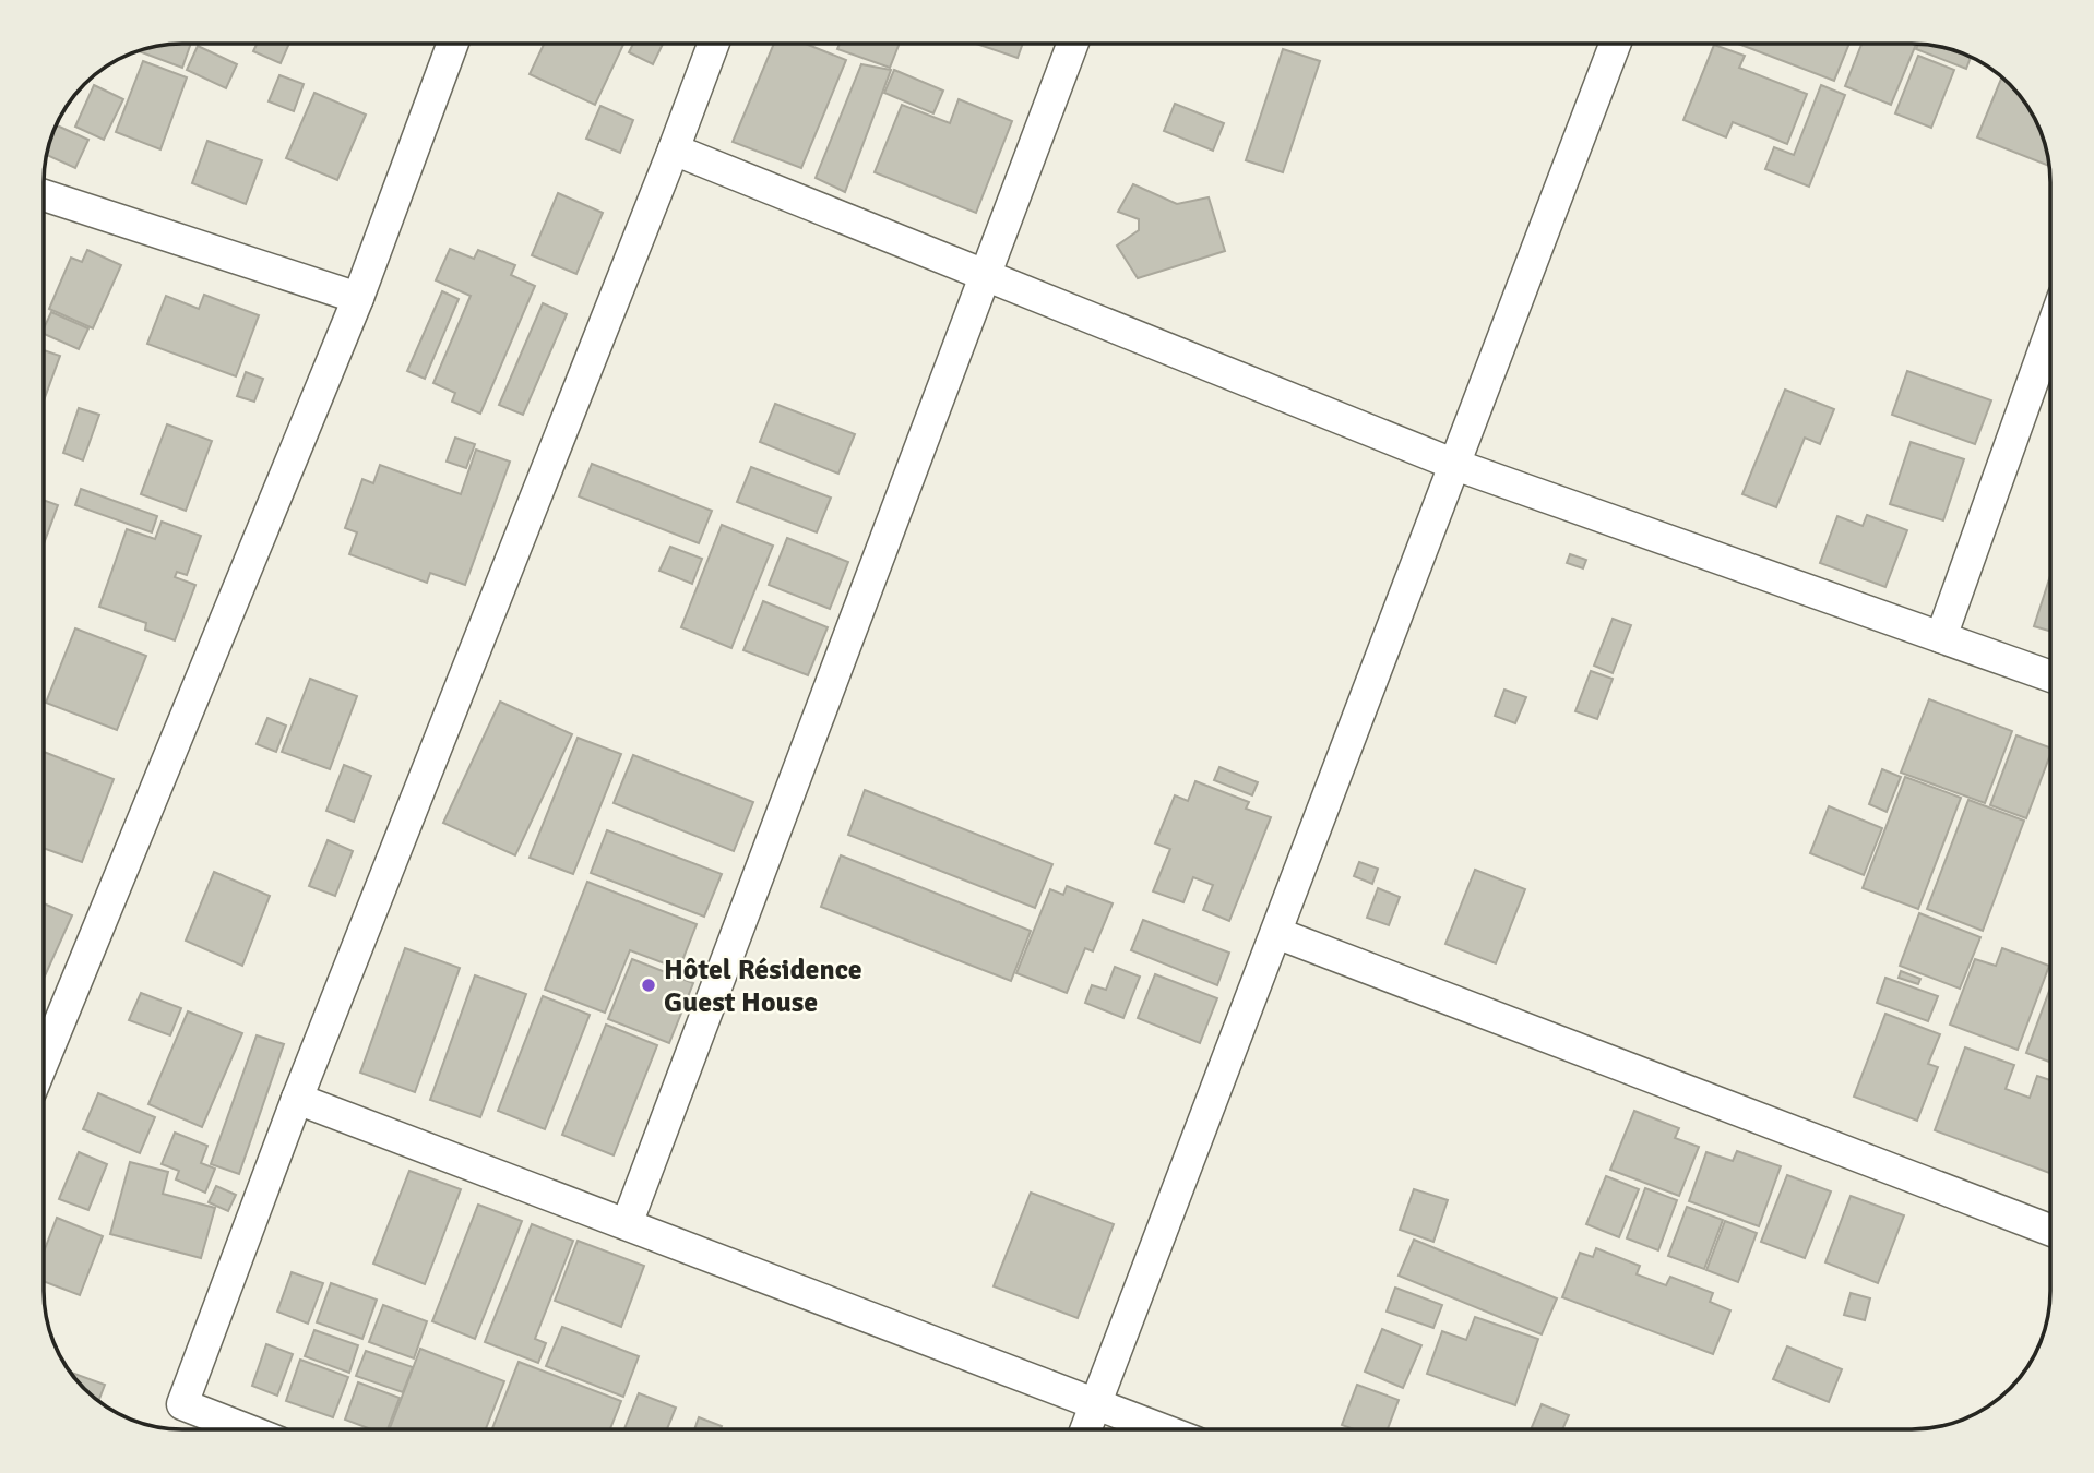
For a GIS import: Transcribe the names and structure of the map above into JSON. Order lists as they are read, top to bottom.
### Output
{
  "places": ["Hôtel Résidence Guest House"]
}
